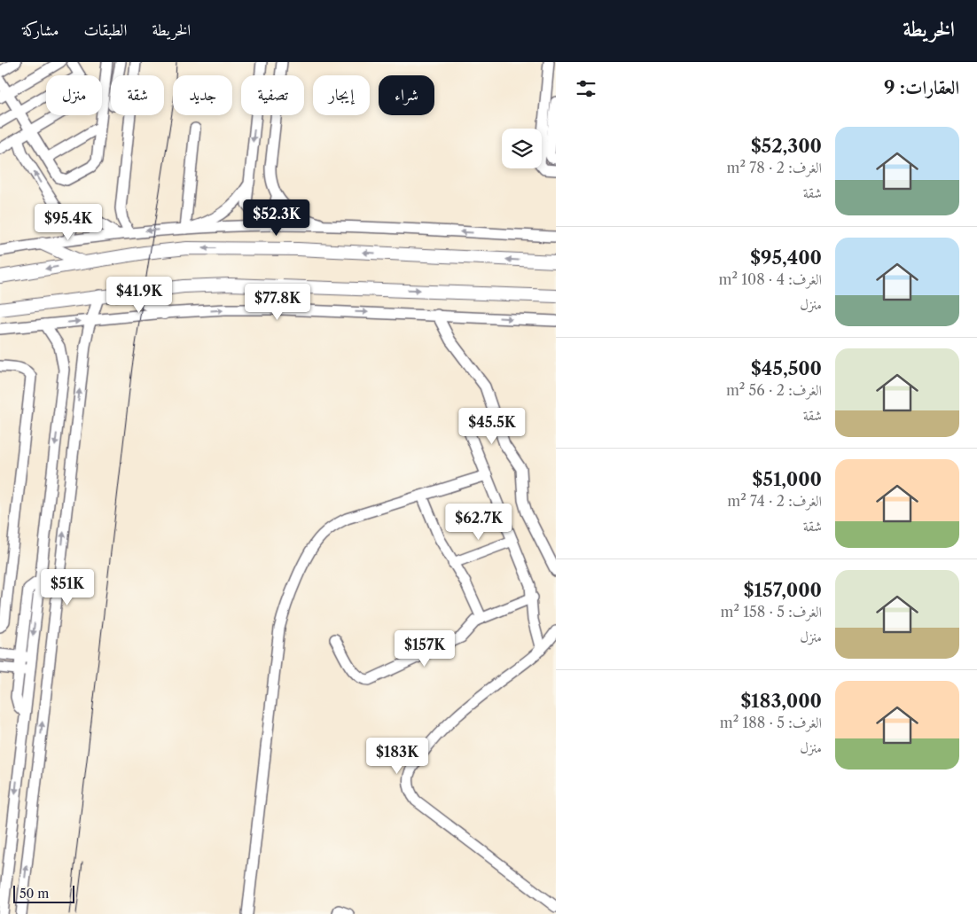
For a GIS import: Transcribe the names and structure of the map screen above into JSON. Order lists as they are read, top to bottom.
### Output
{
  "scale_bar": "50 m",
  "page": {
    "header": "الخريطة",
    "nav": ["الخريطة", "الطبقات", "مشاركة"],
    "heading": "العقارات: 9",
    "chip": [
      "شراء",
      "إيجار",
      "تصفية",
      "جديد",
      "شقة",
      "منزل"
    ],
    "list": [
      {
        "name": "$52,300",
        "note": "الغرف: 2 · 78 m² · شقة"
      },
      {
        "name": "$95,400",
        "note": "الغرف: 4 · 108 m² · منزل"
      },
      {
        "name": "$45,500",
        "note": "الغرف: 2 · 56 m² · شقة"
      },
      {
        "name": "$51,000",
        "note": "الغرف: 2 · 74 m² · شقة"
      },
      {
        "name": "$157,000",
        "note": "الغرف: 5 · 158 m² · منزل"
      },
      {
        "name": "$183,000",
        "note": "الغرف: 5 · 188 m² · منزل"
      }
    ],
    "price": [
      "$52.3K",
      "$95.4K",
      "$41.9K",
      "$77.8K",
      "$45.5K",
      "$62.7K",
      "$51K",
      "$157K",
      "$183K"
    ],
    "scale": "50 m"
  }
}
